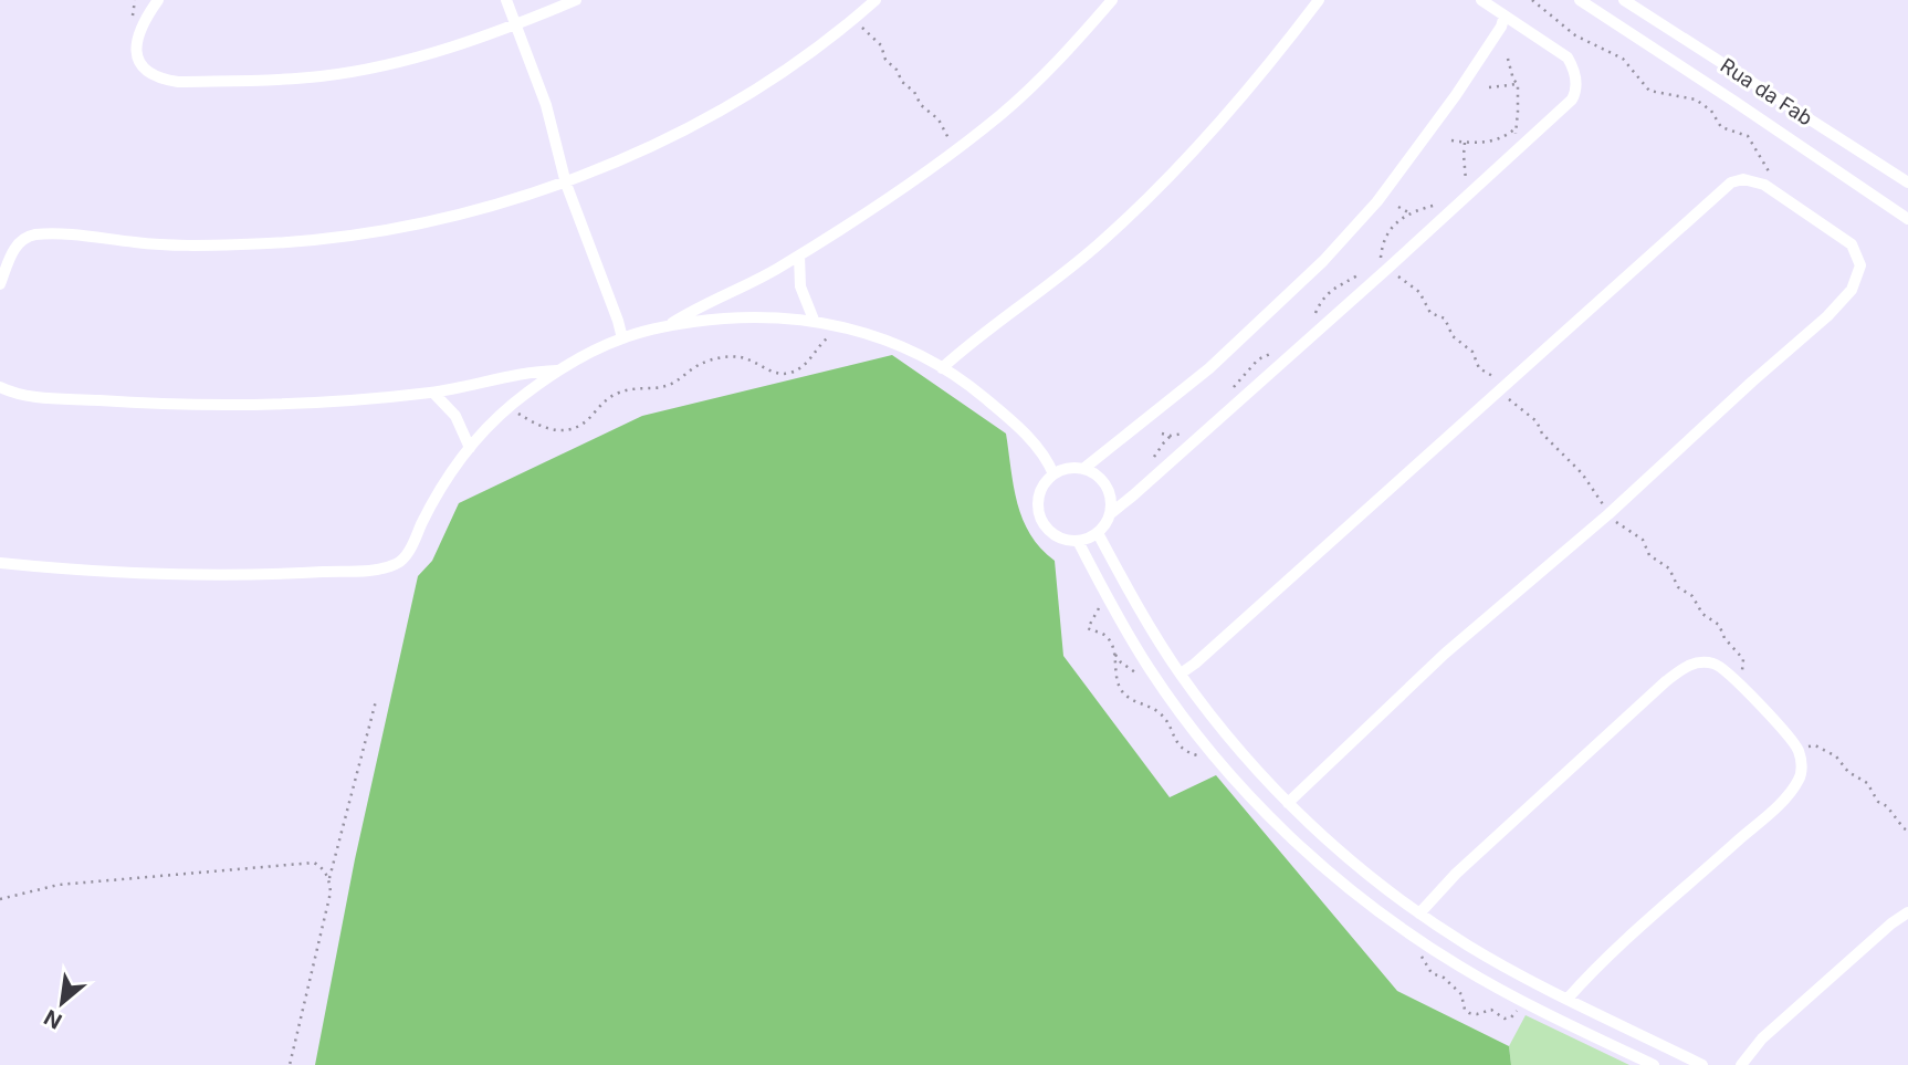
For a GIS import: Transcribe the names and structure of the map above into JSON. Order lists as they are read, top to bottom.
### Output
{
  "streets": {
    "street": ["Rua da Fab"]
  },
  "north": "bottom left"
}
